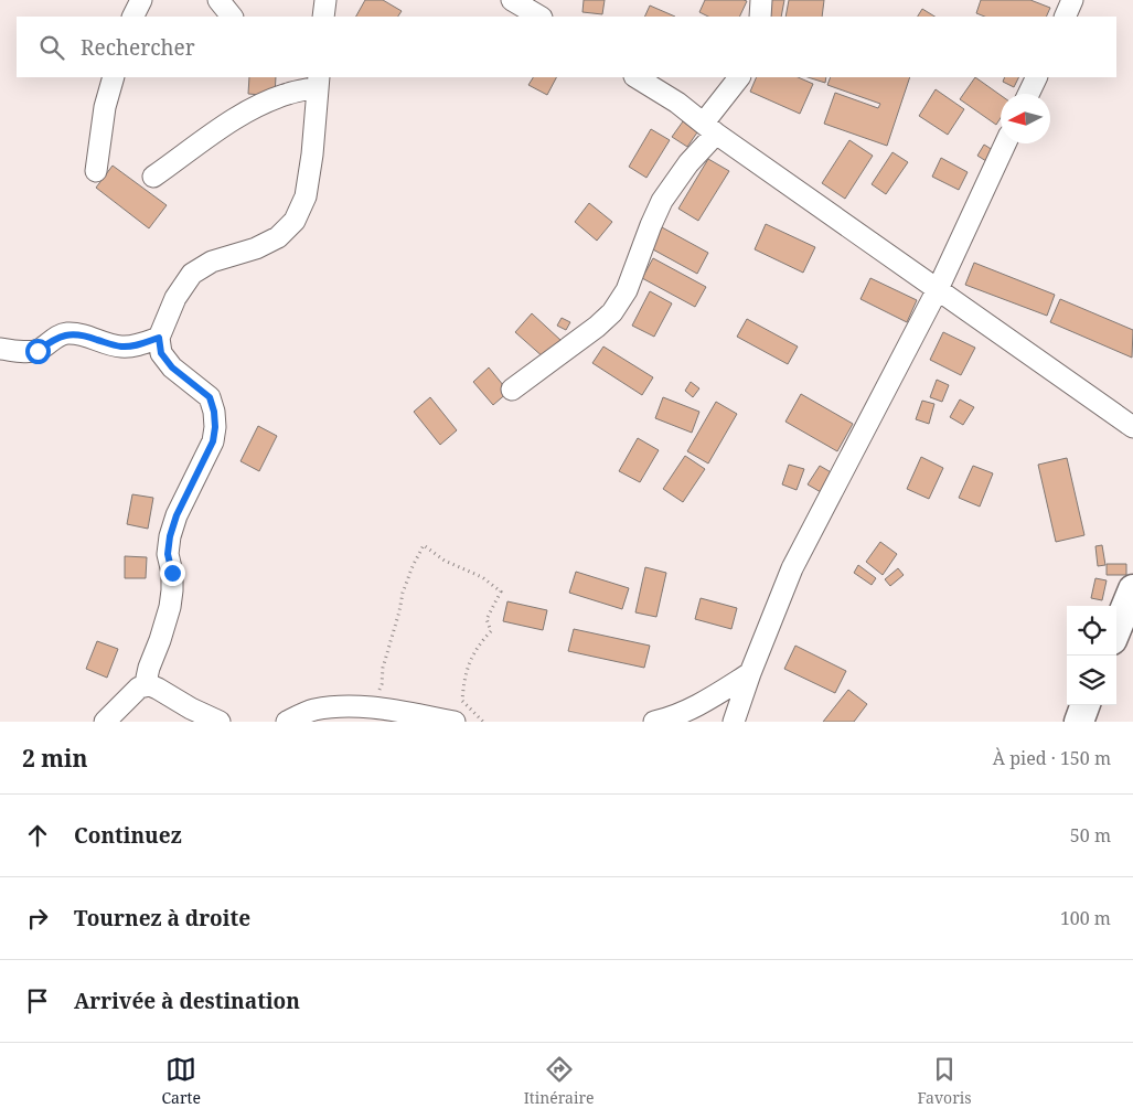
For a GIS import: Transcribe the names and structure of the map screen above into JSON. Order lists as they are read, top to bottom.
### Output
{
  "north": "left",
  "page": {
    "search": "Rechercher",
    "heading": ["2 min", "À pied · 150 m"],
    "list": [
      ["Continuez", "50 m"],
      ["Tournez à droite", "100 m"],
      "Arrivée à destination"
    ],
    "nav": ["Carte", "Itinéraire", "Favoris"]
  }
}
